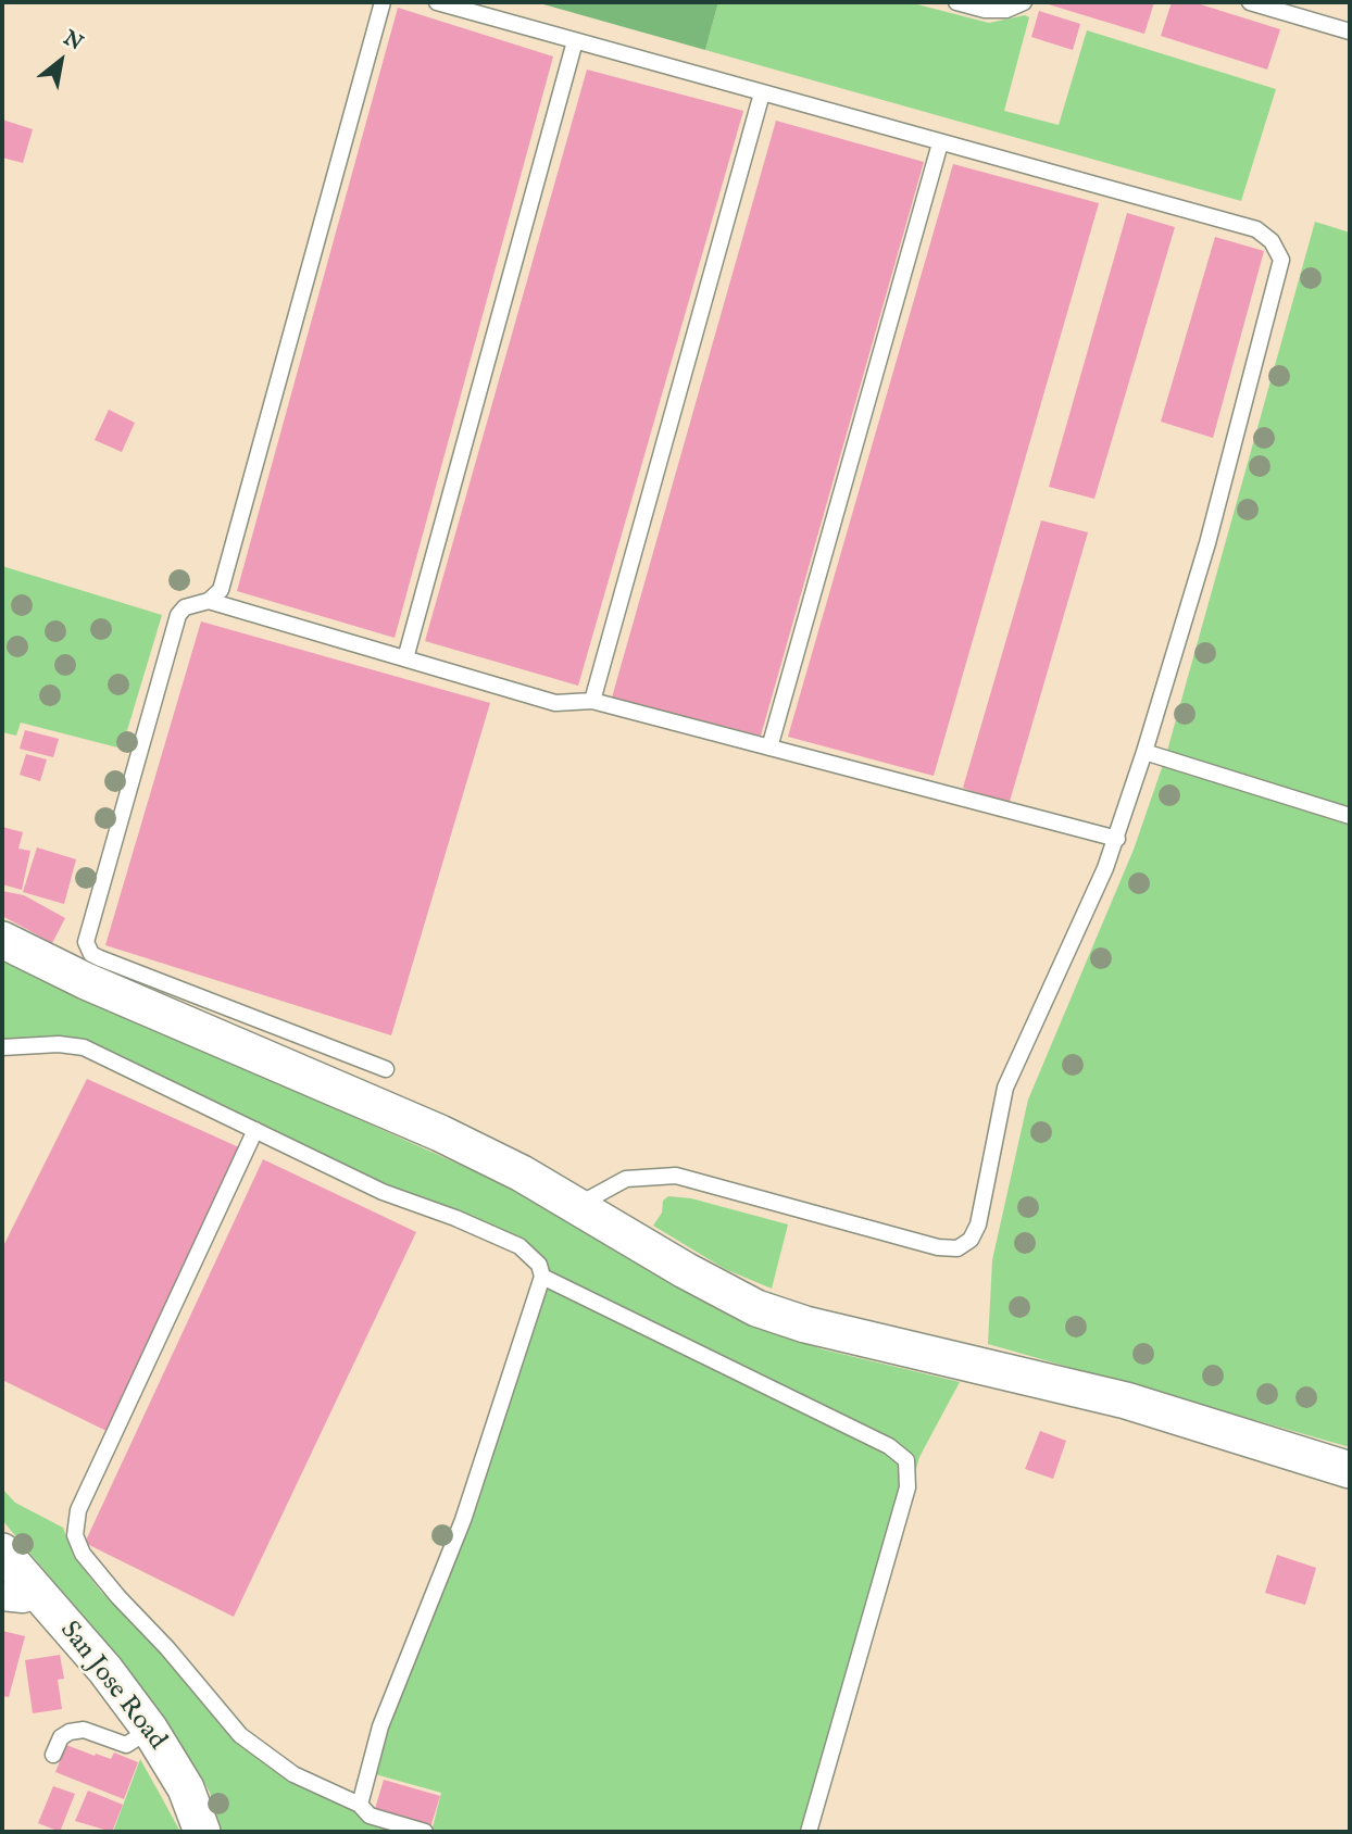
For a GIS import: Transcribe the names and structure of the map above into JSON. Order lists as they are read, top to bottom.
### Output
{
  "streets": {
    "street": ["San Jose Road"]
  },
  "north": "top right"
}
